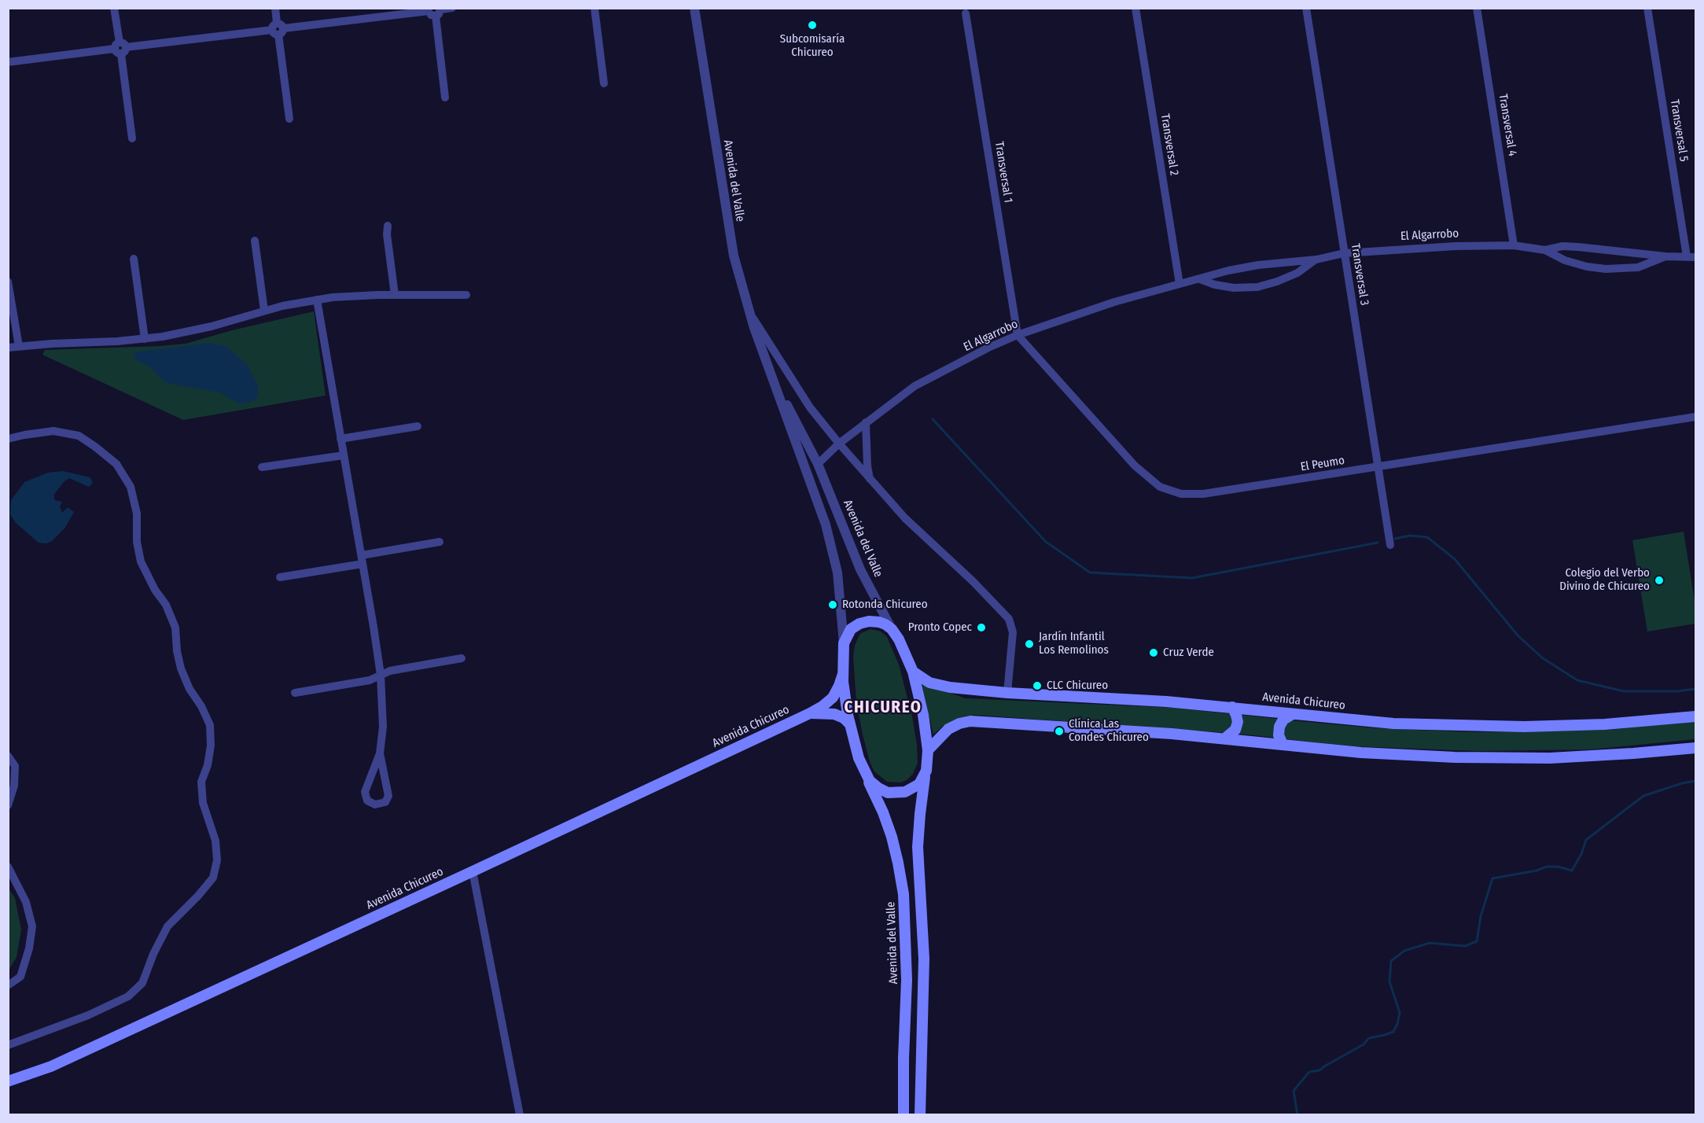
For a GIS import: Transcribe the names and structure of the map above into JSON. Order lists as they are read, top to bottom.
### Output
{
  "streets": {
    "main road": ["Avenida del Valle", "Avenida Chicureo"],
    "street": [
      "Transversal 4",
      "Transversal 5",
      "Transversal 2",
      "Transversal 1",
      "El Algarrobo",
      "Transversal 3",
      "El Peumo"
    ]
  },
  "crossings": [
    ["Transversal 4", "El Algarrobo"],
    ["Transversal 2", "El Algarrobo"],
    ["Transversal 1", "El Algarrobo"],
    ["Transversal 1", "El Peumo"],
    ["Avenida del Valle", "El Algarrobo"],
    ["Avenida del Valle", "Avenida Chicureo"],
    ["El Algarrobo", "Transversal 3"],
    ["El Algarrobo", "El Peumo"],
    ["Transversal 3", "El Peumo"]
  ],
  "districts": ["CHICUREO"],
  "places": [
    "Subcomisaría Chicureo",
    "Colegio del Verbo Divino de Chicureo",
    "Rotonda Chicureo",
    "Pronto Copec",
    "Jardín Infantil Los Remolinos",
    "Cruz Verde",
    "CLC Chicureo",
    "Clínica Las Condes Chicureo"
  ]
}
